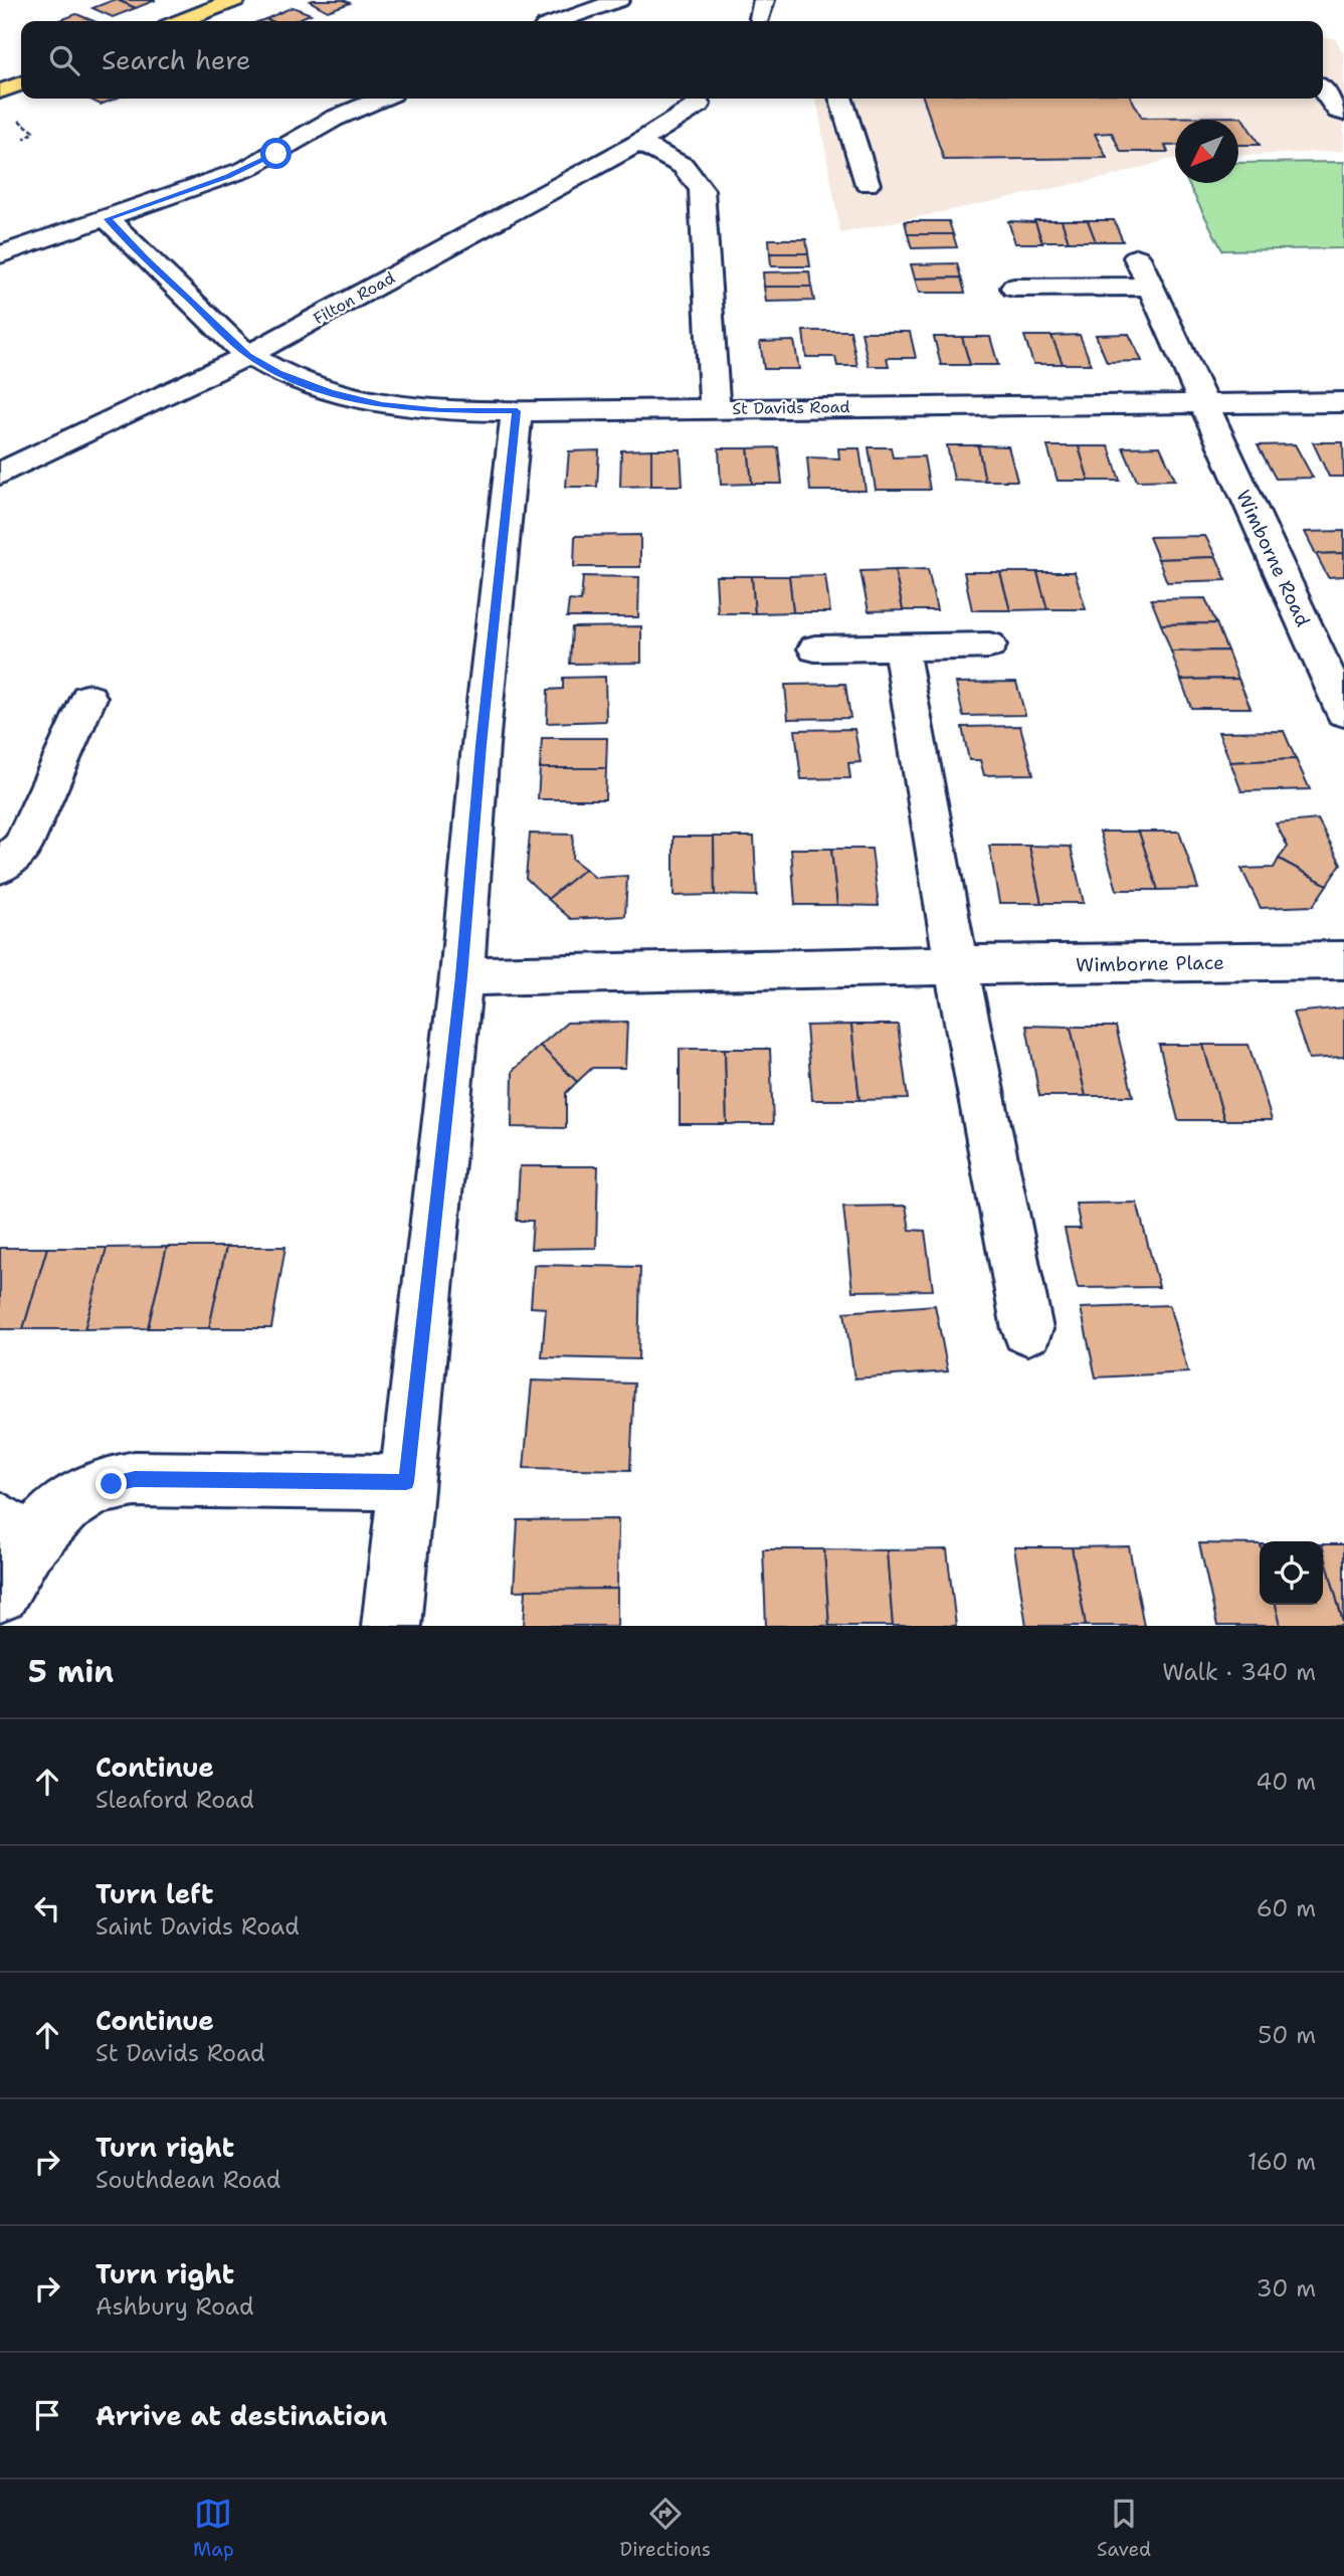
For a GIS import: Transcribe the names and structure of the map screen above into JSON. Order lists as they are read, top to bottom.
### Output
{
  "streets": {
    "street": [
      "Filton Road",
      "St Davids Road",
      "Wimborne Road",
      "Wimborne Place"
    ]
  },
  "crossings": [
    ["Filton Road", "St Davids Road"],
    ["St Davids Road", "Wimborne Road"]
  ],
  "north": "bottom left",
  "page": {
    "search": "Search here",
    "heading": ["5 min", "Walk · 340 m"],
    "list": [
      ["Continue", "Sleaford Road", "40 m"],
      ["Turn left", "Saint Davids Road", "60 m"],
      ["Continue", "St Davids Road", "50 m"],
      ["Turn right", "Southdean Road", "160 m"],
      ["Turn right", "Ashbury Road", "30 m"],
      "Arrive at destination"
    ],
    "nav": ["Map", "Directions", "Saved"]
  }
}
